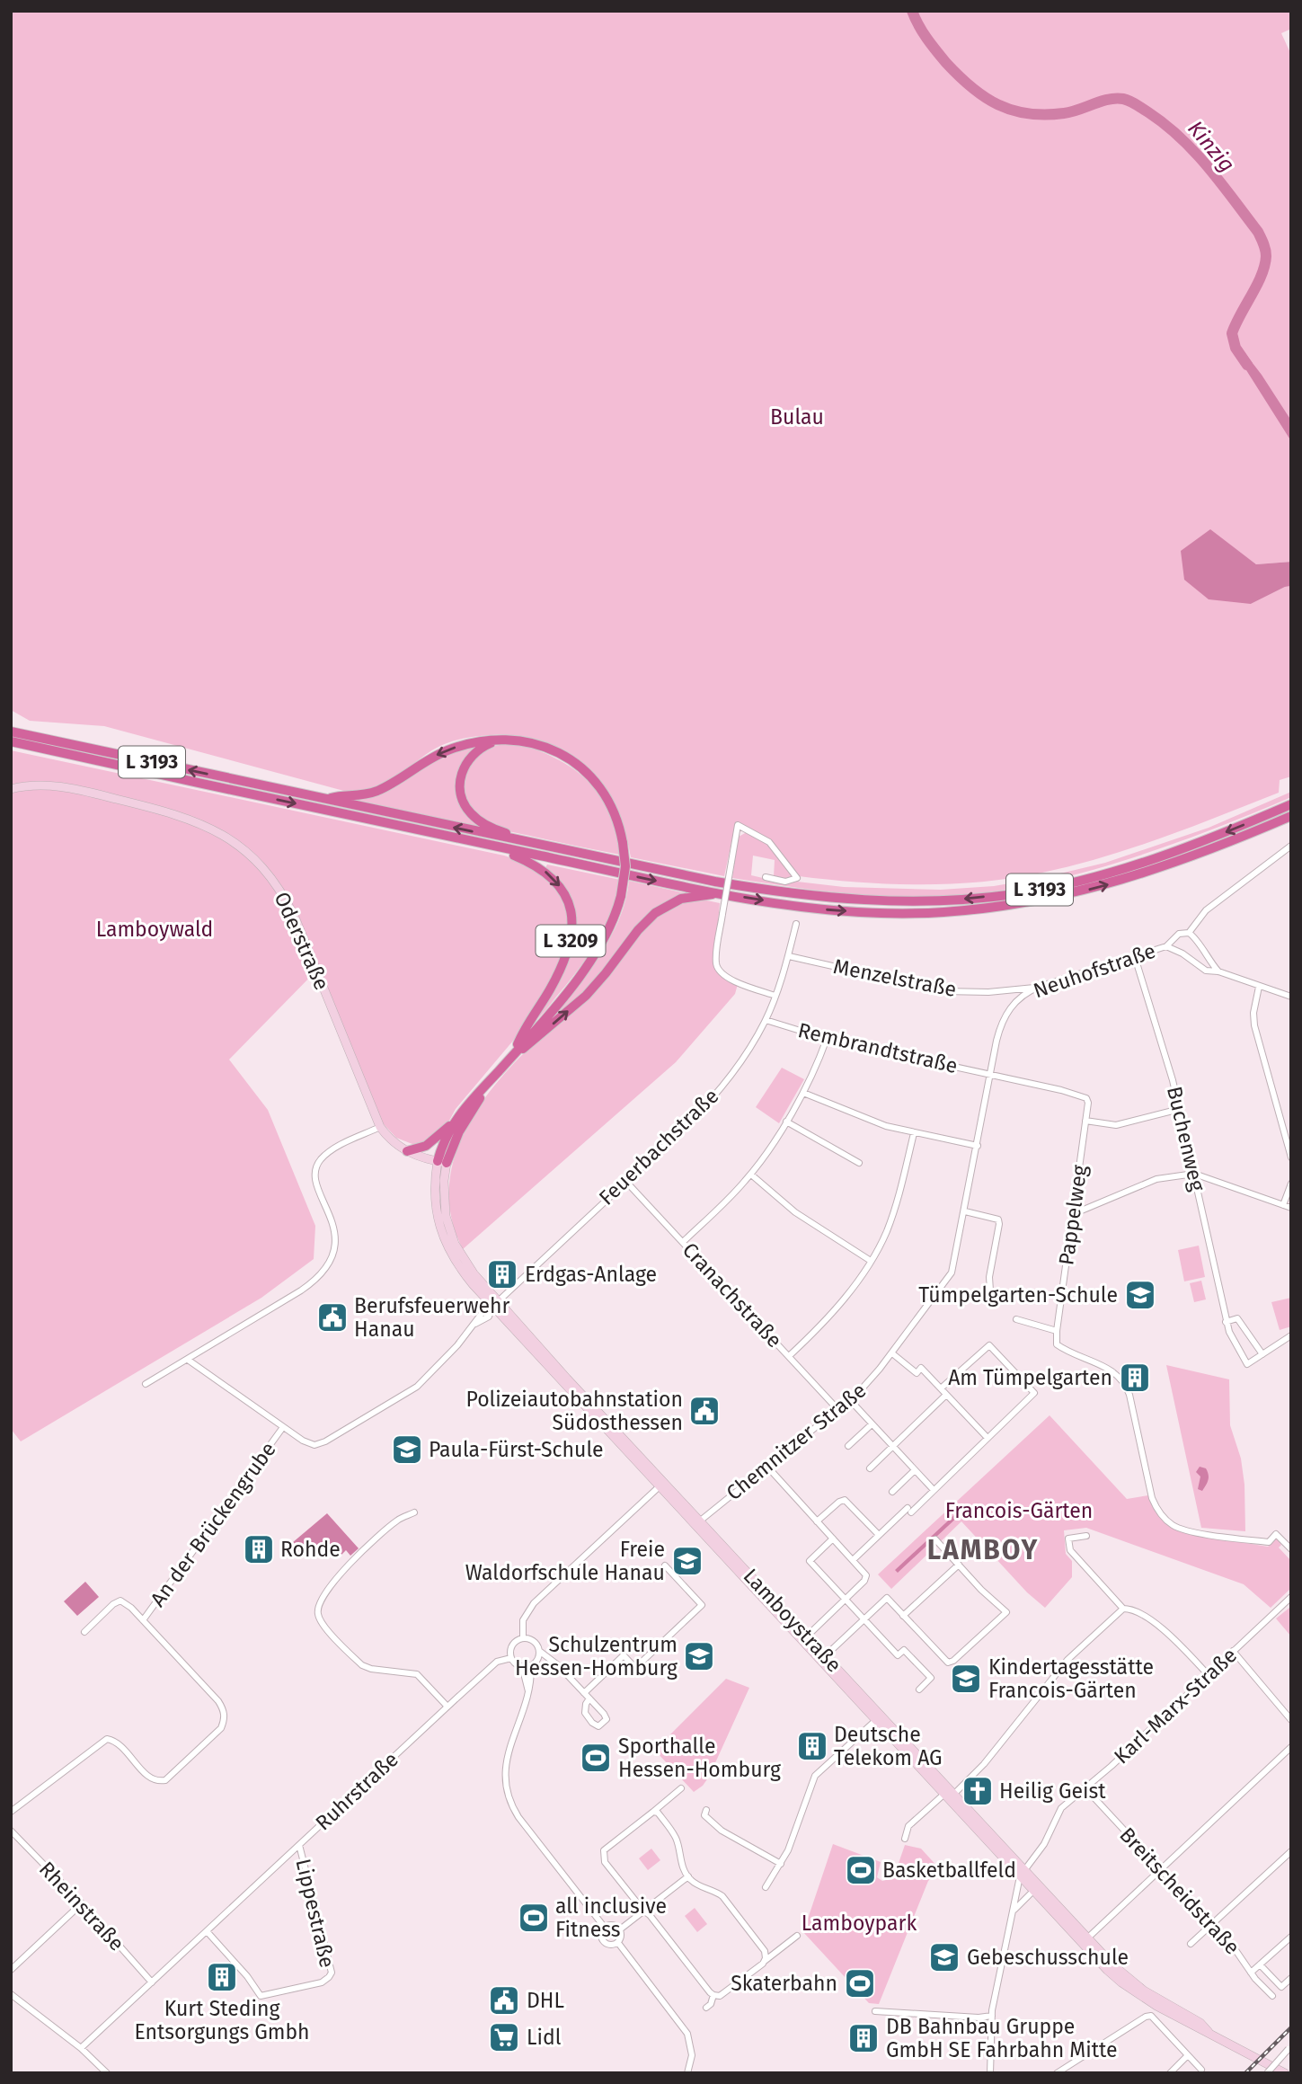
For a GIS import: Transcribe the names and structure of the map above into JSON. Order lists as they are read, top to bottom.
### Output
{
  "streets": {
    "highway": ["L 3193", "L 3209"],
    "main road": ["Oderstraße", "Lamboystraße"],
    "street": [
      "Neuhofstraße",
      "Menzelstraße",
      "Rembrandtstraße",
      "Buchenweg",
      "Feuerbachstraße",
      "Pappelweg",
      "Cranachstraße",
      "Chemnitzer Straße",
      "An der Brückengrube",
      "Karl-Marx-Straße",
      "Ruhrstraße",
      "Breitscheidstraße",
      "Rheinstraße",
      "Lippestraße"
    ]
  },
  "crossings": [
    ["L 3193", "L 3209"],
    ["Oderstraße", "L 3209"],
    ["Oderstraße", "Lamboystraße"],
    ["L 3209", "Lamboystraße"],
    ["Neuhofstraße", "Menzelstraße"],
    ["Neuhofstraße", "Rembrandtstraße"],
    ["Neuhofstraße", "Buchenweg"],
    ["Neuhofstraße", "Chemnitzer Straße"],
    ["Menzelstraße", "Feuerbachstraße"],
    ["Rembrandtstraße", "Feuerbachstraße"],
    ["Rembrandtstraße", "Pappelweg"],
    ["Rembrandtstraße", "Chemnitzer Straße"],
    ["Feuerbachstraße", "Cranachstraße"],
    ["Feuerbachstraße", "An der Brückengrube"],
    ["Feuerbachstraße", "Lamboystraße"],
    ["Cranachstraße", "Chemnitzer Straße"],
    ["Chemnitzer Straße", "Lamboystraße"],
    ["Lamboystraße", "Karl-Marx-Straße"],
    ["Karl-Marx-Straße", "Breitscheidstraße"],
    ["Ruhrstraße", "Rheinstraße"],
    ["Ruhrstraße", "Lippestraße"]
  ],
  "districts": ["LAMBOY"],
  "water": ["Kinzig"],
  "parks": [
    "Bulau",
    "Lamboywald",
    "Francois-Gärten",
    "Lamboypark"
  ],
  "places": {
    "building": [
      "Erdgas-Anlage",
      "Am Tümpelgarten",
      "Rohde",
      "Deutsche Telekom AG",
      "Kurt Steding Entsorgungs Gmbh",
      "DB Bahnbau Gruppe GmbH SE Fahrbahn Mitte"
    ],
    "school or university": [
      "Tümpelgarten-Schule",
      "Paula-Fürst-Schule",
      "Freie Waldorfschule Hanau",
      "Schulzentrum Hessen-Homburg",
      "Kindertagesstätte Francois-Gärten",
      "Gebeschusschule"
    ],
    "public building": ["Berufsfeuerwehr Hanau", "Polizeiautobahnstation Südosthessen", "DHL"],
    "sports": [
      "Sporthalle Hessen-Homburg",
      "Basketballfeld",
      "all inclusive Fitness",
      "Skaterbahn"
    ],
    "church": ["Heilig Geist"],
    "supermarket": ["Lidl"]
  }
}
